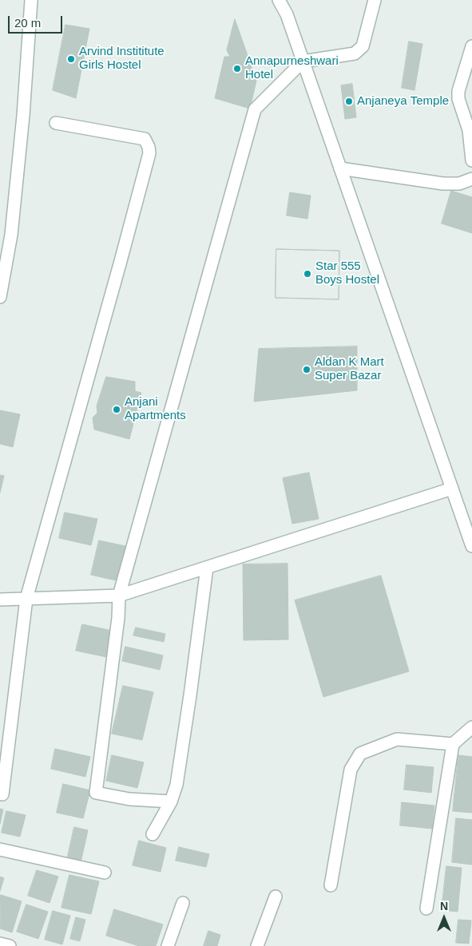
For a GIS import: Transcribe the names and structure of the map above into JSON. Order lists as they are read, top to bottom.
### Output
{
  "places": [
    "Arvind Instititute Girls Hostel",
    "Annapurneshwari Hotel",
    "Anjaneya Temple",
    "Star 555 Boys Hostel",
    "Aldan K Mart Super Bazar",
    "Anjani Apartments"
  ],
  "scale_bar": "20 m",
  "north": "top"
}
